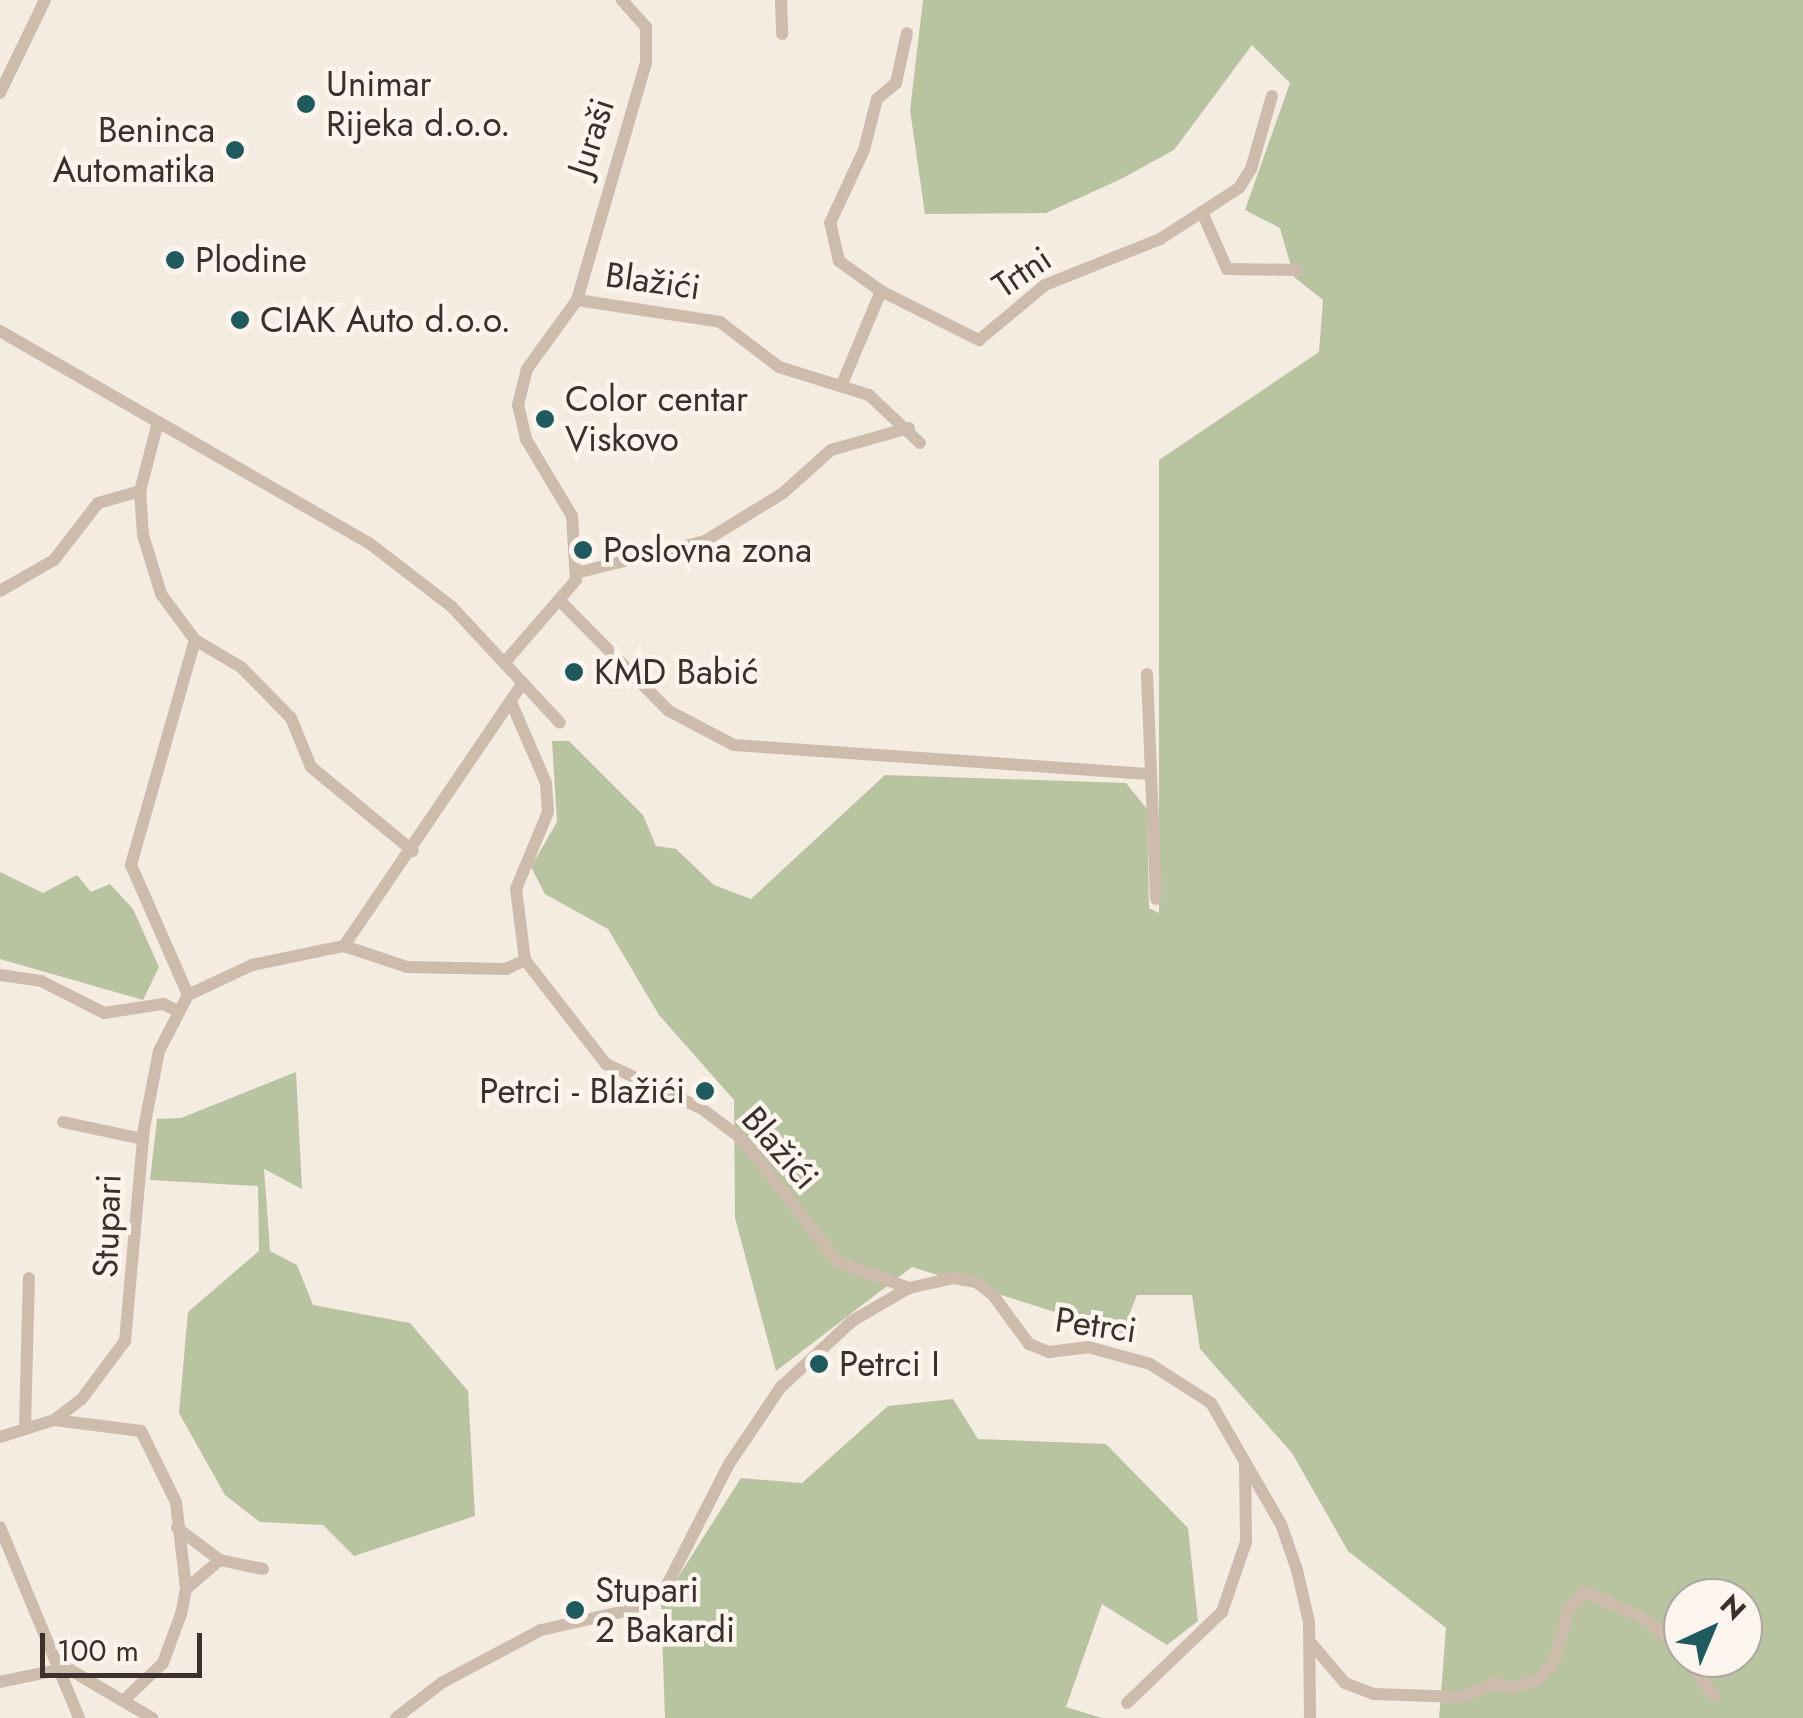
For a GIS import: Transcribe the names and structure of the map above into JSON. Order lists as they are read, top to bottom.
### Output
{
  "streets": {
    "street": [
      "Juraši",
      "Trtni",
      "Blažići",
      "Stupari",
      "Petrci"
    ]
  },
  "crossings": [
    ["Juraši", "Blažići"],
    ["Blažići", "Petrci"]
  ],
  "places": [
    "Unimar Rijeka d.o.o.",
    "Beninca Automatika",
    "Plodine",
    "CIAK Auto d.o.o.",
    "Color centar Viskovo",
    "Poslovna zona",
    "KMD Babić",
    "Petrci - Blažići",
    "Petrci I",
    "Stupari 2 Bakardi"
  ],
  "scale_bar": "100 m",
  "north": "top right"
}
